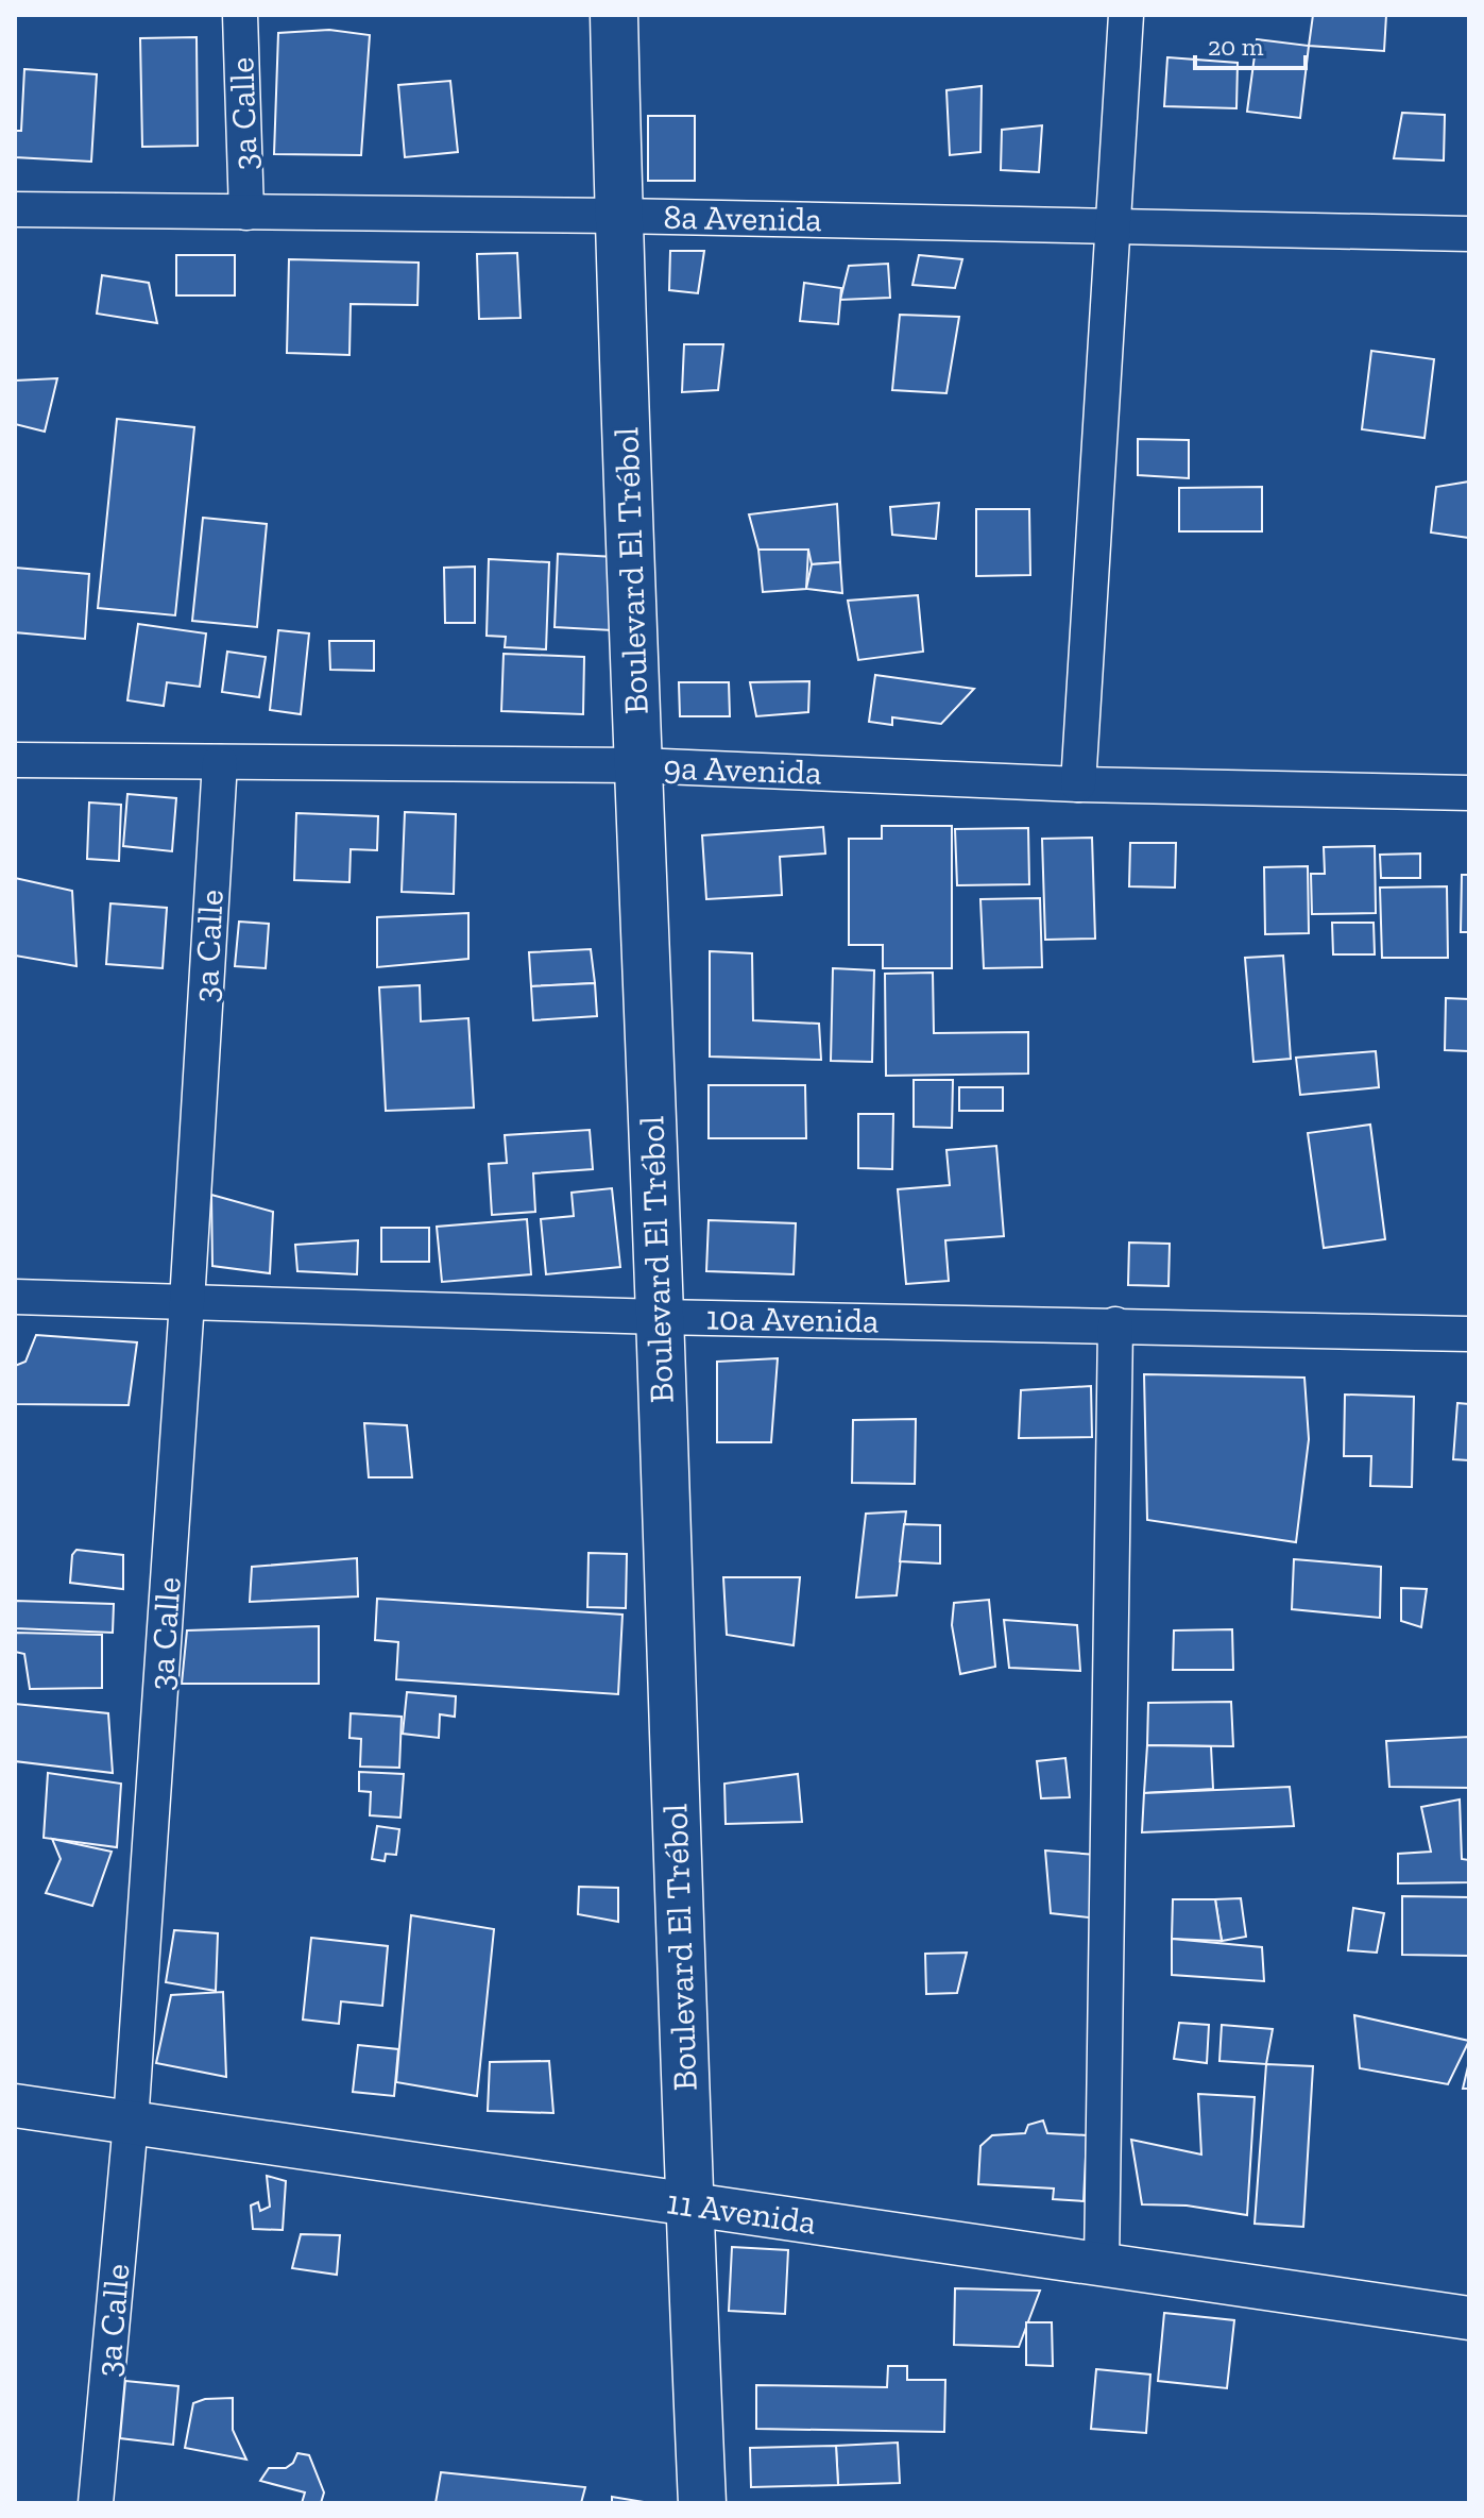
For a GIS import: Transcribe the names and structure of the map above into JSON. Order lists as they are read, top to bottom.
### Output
{
  "streets": {
    "main road": ["Boulevard El Trébol"],
    "street": [
      "3a Calle",
      "8a Avenida",
      "9a Avenida",
      "10a Avenida",
      "11 Avenida"
    ]
  },
  "crossings": [
    ["3a Calle", "8a Avenida"],
    ["3a Calle", "9a Avenida"],
    ["3a Calle", "10a Avenida"],
    ["3a Calle", "11 Avenida"],
    ["8a Avenida", "Boulevard El Trébol"],
    ["Boulevard El Trébol", "9a Avenida"],
    ["Boulevard El Trébol", "10a Avenida"],
    ["Boulevard El Trébol", "11 Avenida"]
  ],
  "scale_bar": "20 m"
}
